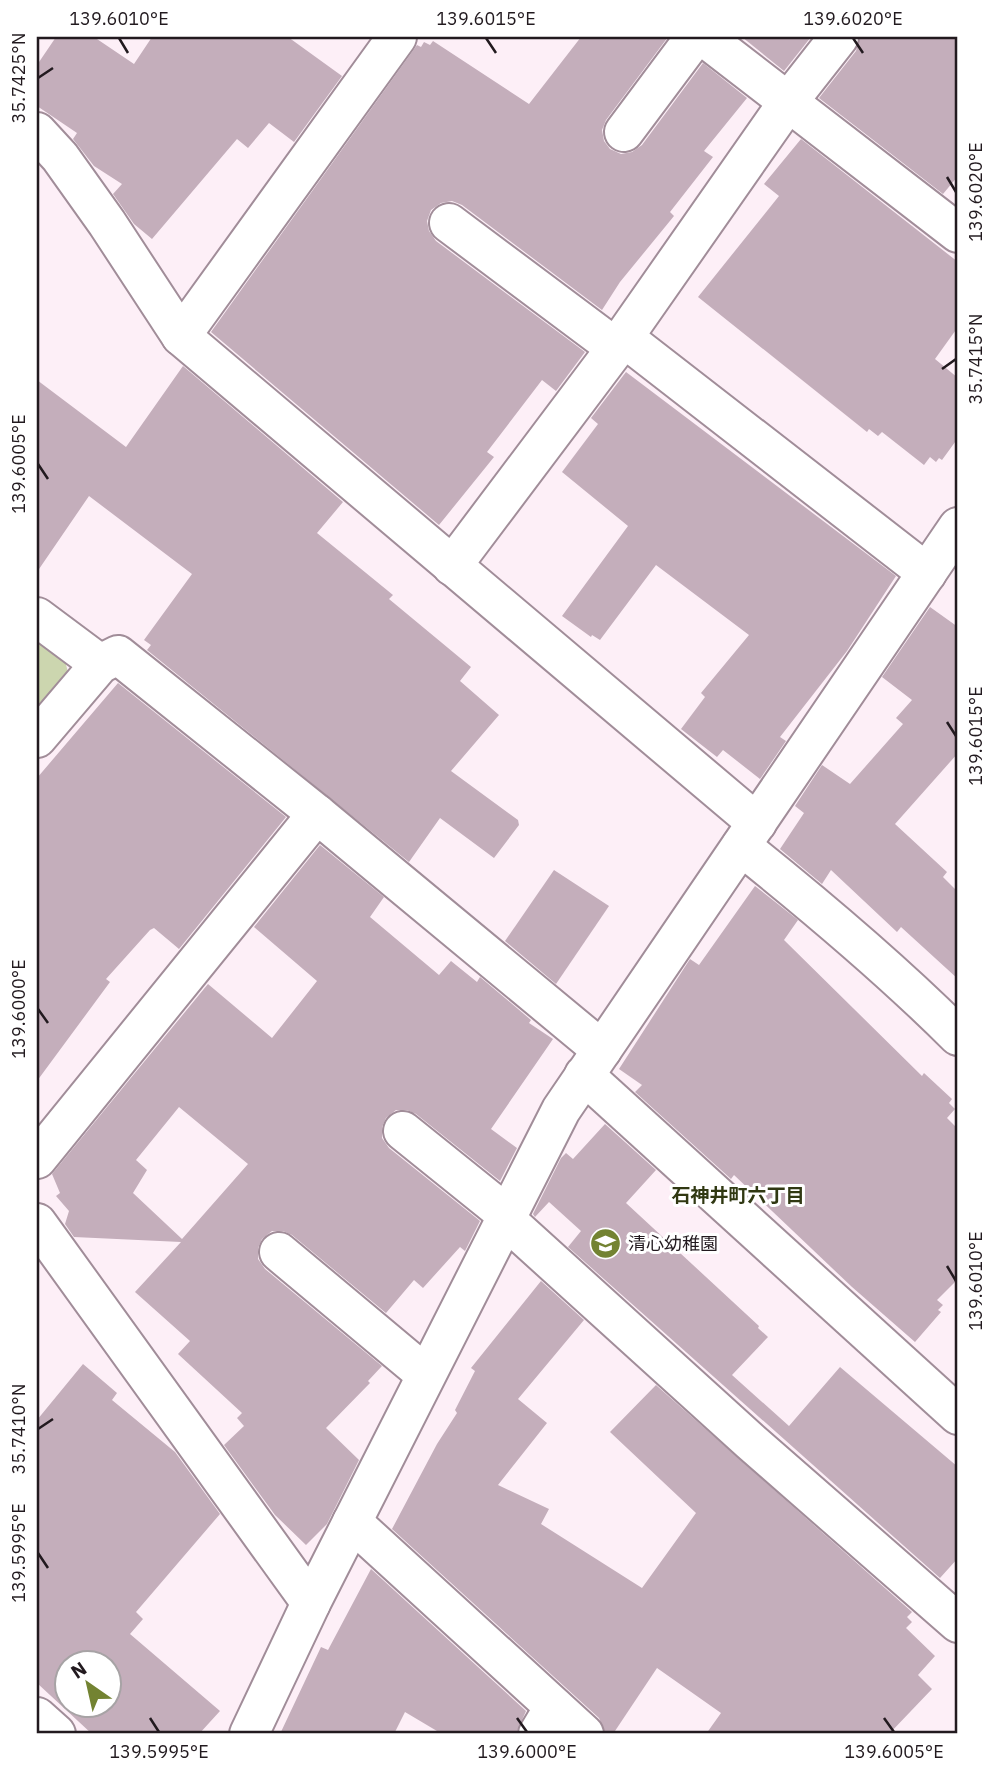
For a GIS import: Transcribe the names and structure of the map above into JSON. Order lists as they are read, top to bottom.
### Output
{
  "districts": ["石神井町六丁目"],
  "places": {
    "school or university": ["清心幼稚園"]
  },
  "north": "top left",
  "coordinates": [
    "139.6010°E",
    "139.6015°E",
    "139.6020°E",
    "35.7425°N",
    "35.7415°N",
    "139.6005°E",
    "139.6000°E",
    "35.7410°N",
    "139.5995°E"
  ]
}
